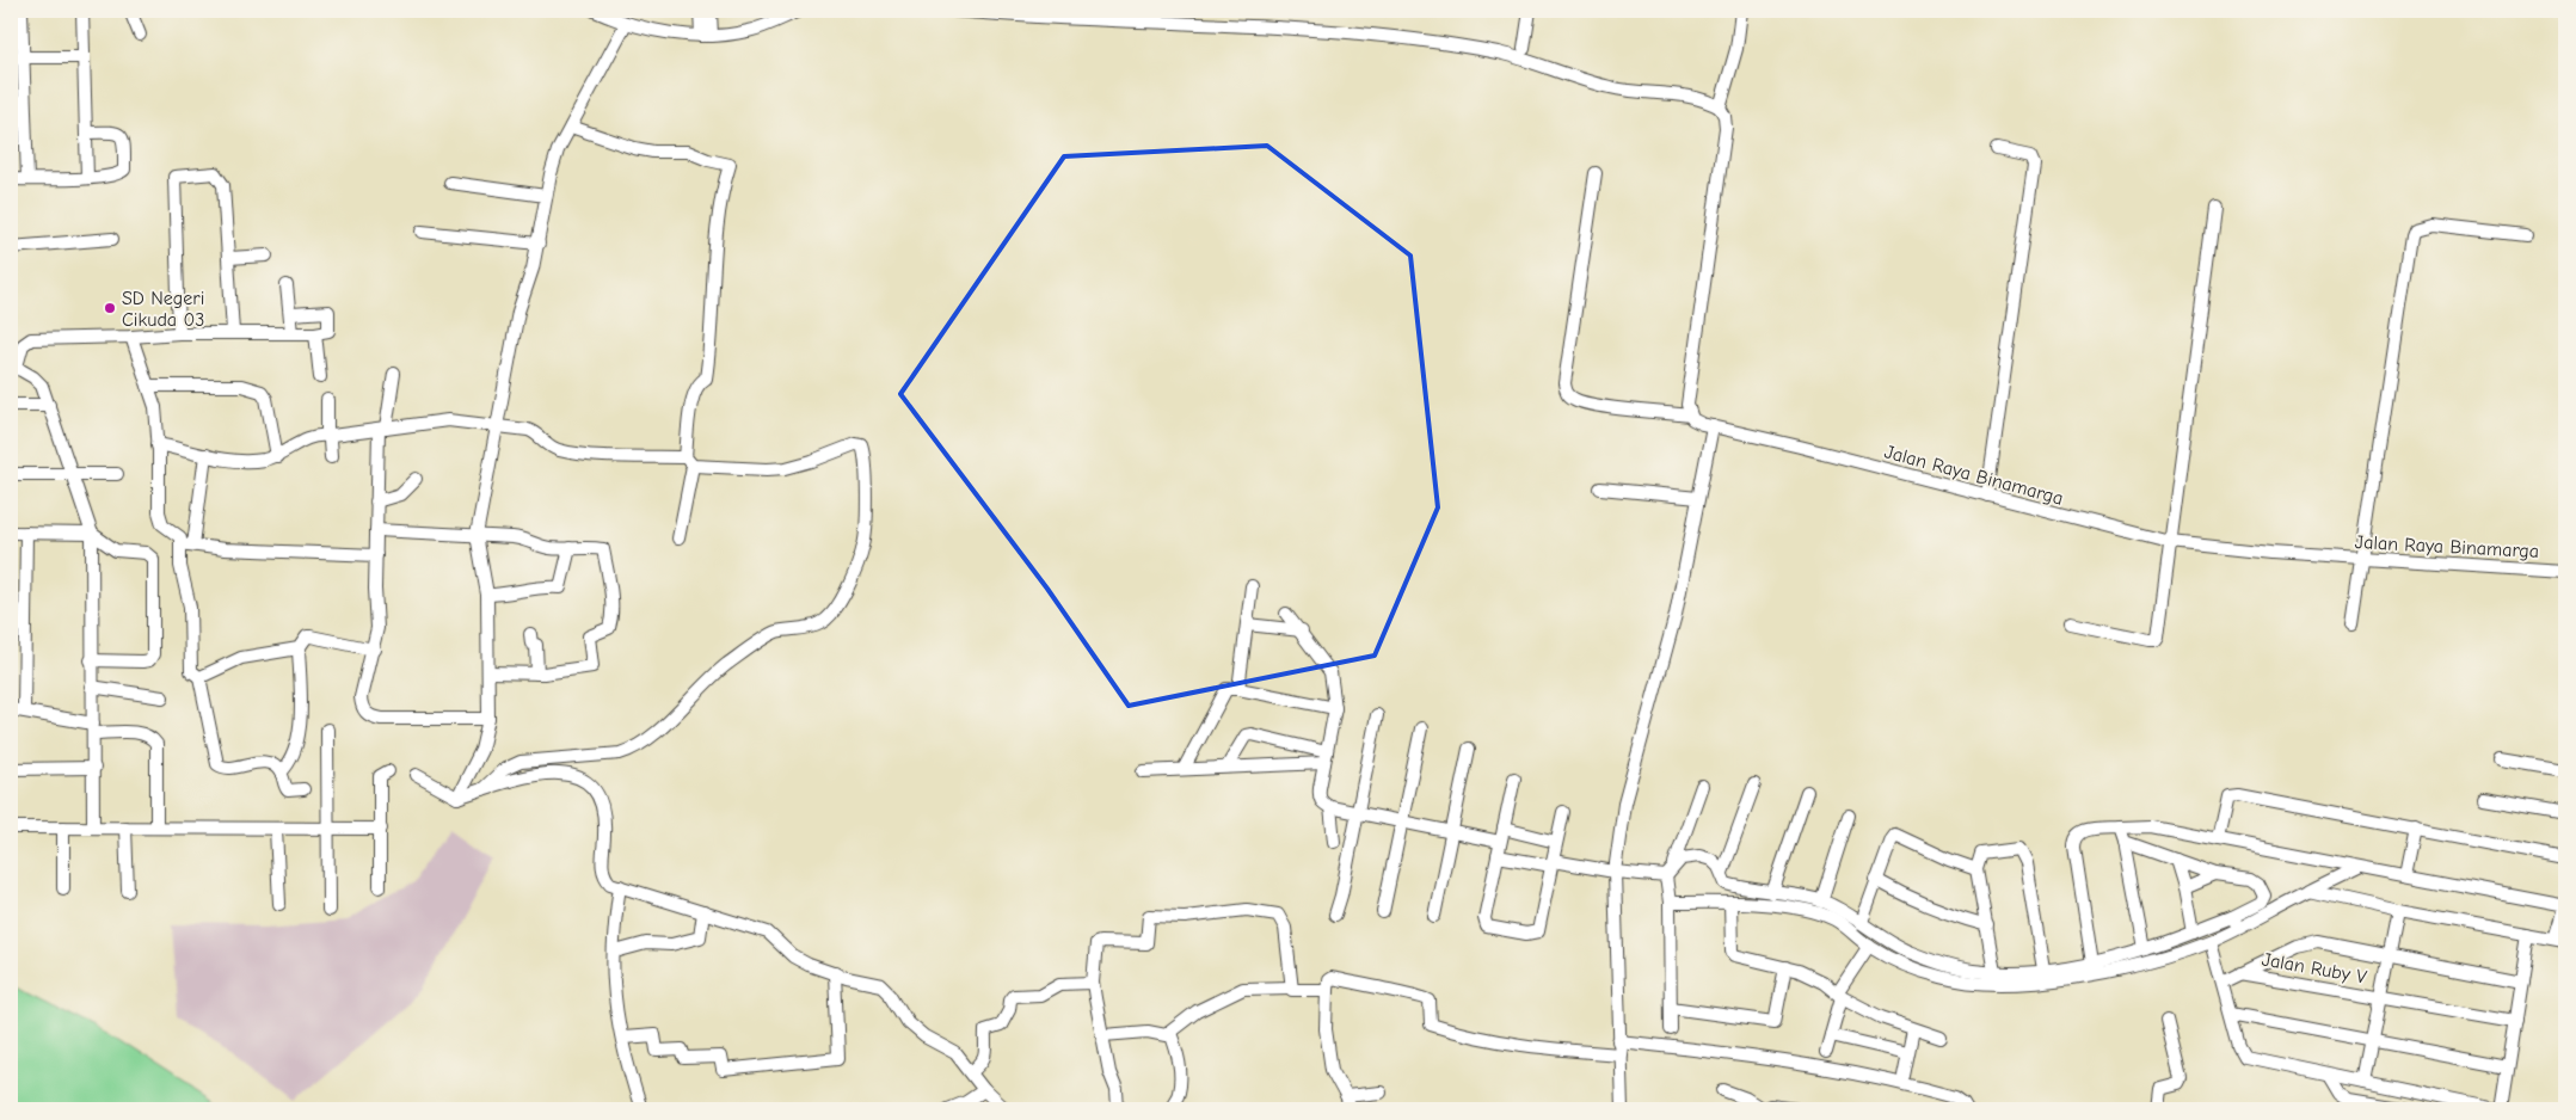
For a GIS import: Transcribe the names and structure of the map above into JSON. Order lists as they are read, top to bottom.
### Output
{
  "streets": {
    "street": ["Jalan Raya Binamarga", "Jalan Ruby V"]
  },
  "places": ["SD Negeri Cikuda 03"]
}
